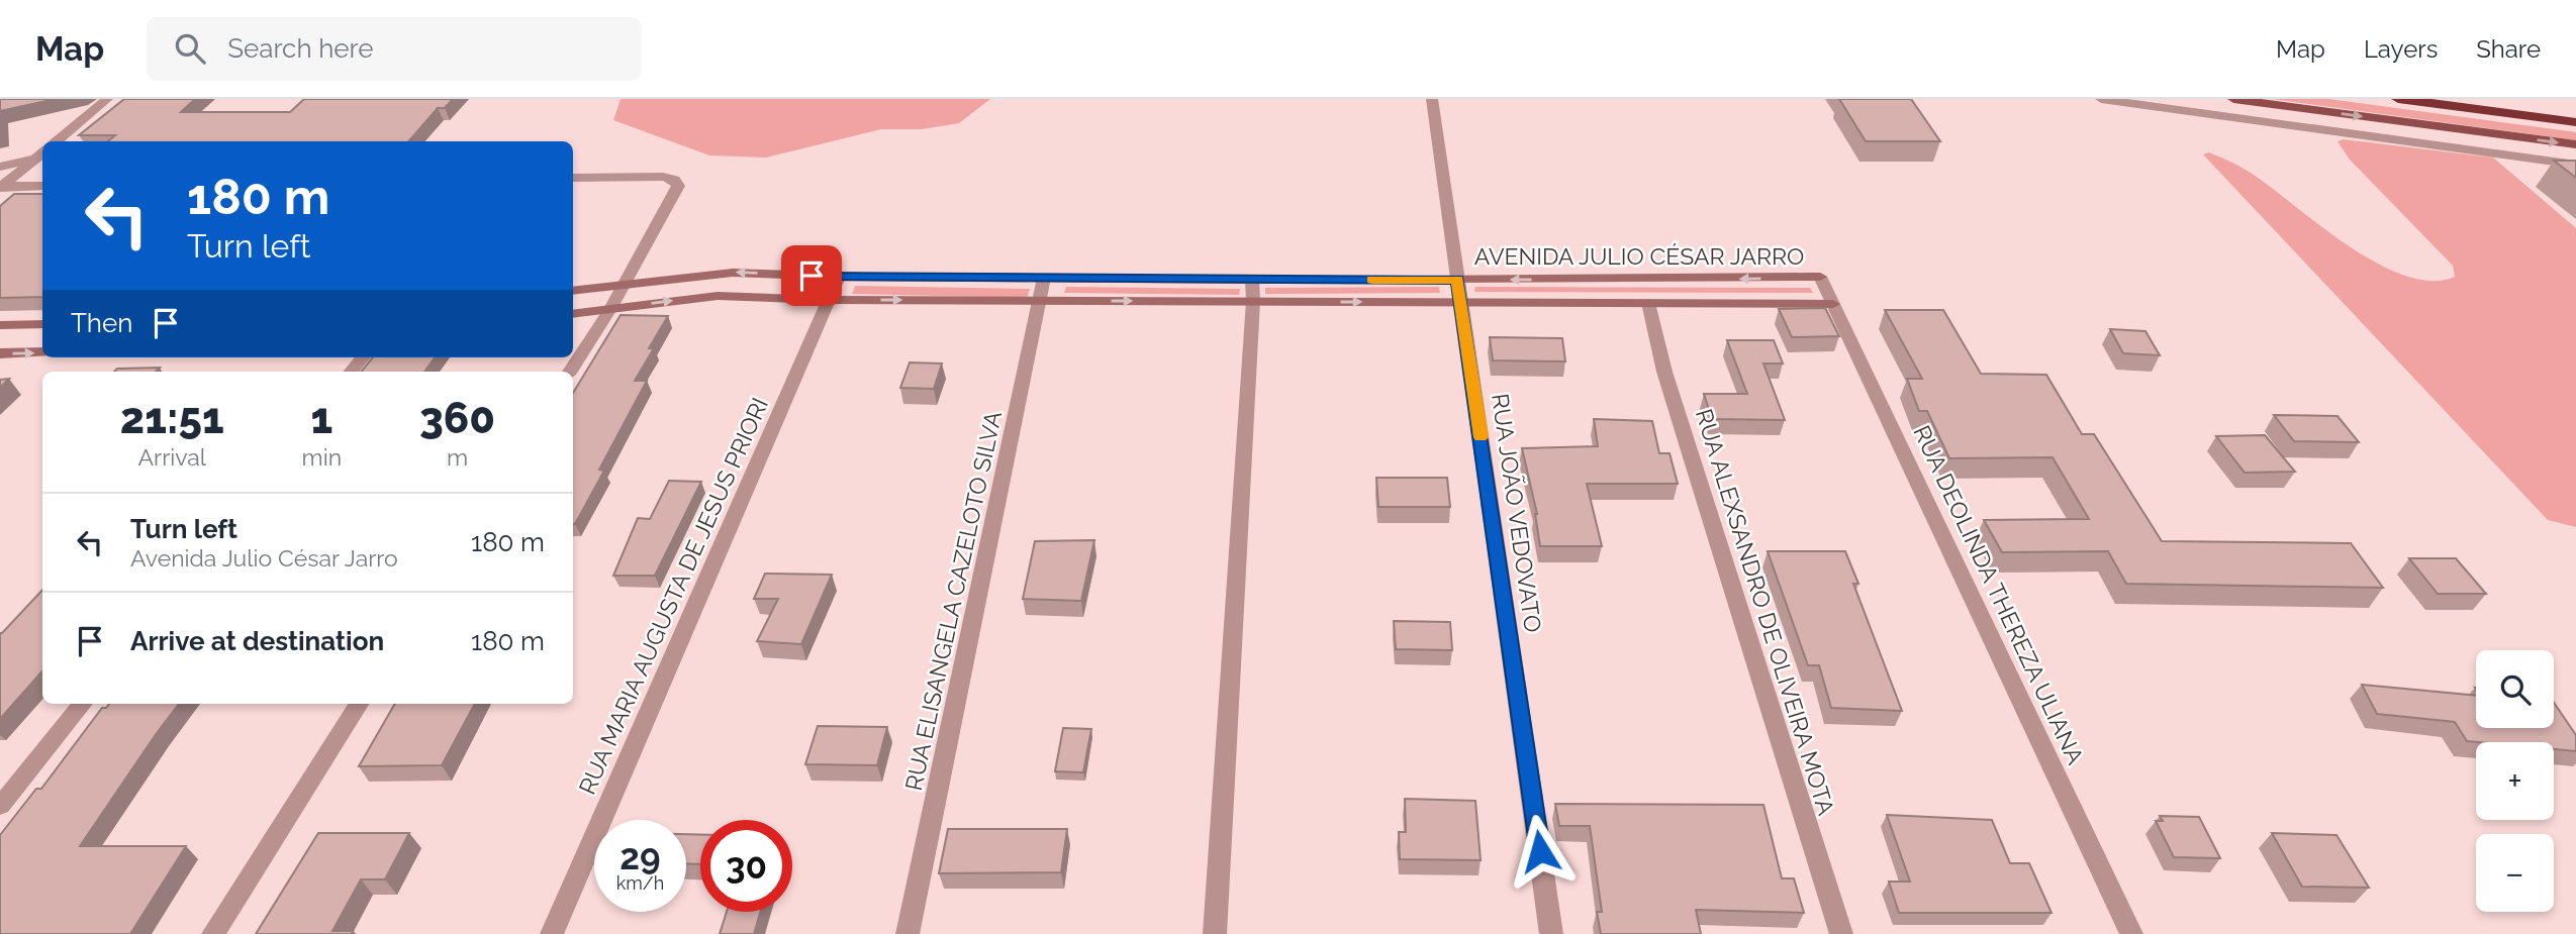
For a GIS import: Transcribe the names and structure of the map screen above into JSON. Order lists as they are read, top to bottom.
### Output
{
  "streets": {
    "street": [
      "AVENIDA JULIO CÉSAR JARRO",
      "RUA JOÃO VEDOVATO",
      "RUA DEOLINDA THEREZA ULIANA",
      "RUA MARIA AUGUSTA DE JESUS PRIORI",
      "RUA ELISANGELA CAZELOTO SILVA",
      "RUA ALEXSANDRO DE OLIVEIRA MOTA"
    ]
  },
  "crossings": [
    ["AVENIDA JULIO CÉSAR JARRO", "RUA JOÃO VEDOVATO"],
    ["AVENIDA JULIO CÉSAR JARRO", "RUA DEOLINDA THEREZA ULIANA"],
    ["AVENIDA JULIO CÉSAR JARRO", "RUA MARIA AUGUSTA DE JESUS PRIORI"],
    ["AVENIDA JULIO CÉSAR JARRO", "RUA ELISANGELA CAZELOTO SILVA"],
    ["AVENIDA JULIO CÉSAR JARRO", "RUA ALEXSANDRO DE OLIVEIRA MOTA"]
  ],
  "page": {
    "header": "Map",
    "search": "Search here",
    "nav": ["Map", "Layers", "Share"],
    "turn": ["180 m", "Turn left"],
    "then": "Then",
    "eta": [
      "21:51",
      "Arrival",
      "1",
      "min",
      "360",
      "m"
    ],
    "list": [
      {
        "name": "Turn left",
        "note": "Avenida Julio César Jarro",
        "value": "180 m"
      },
      {
        "name": "Arrive at destination",
        "value": "180 m"
      }
    ],
    "map_buttons": ["+", "−"],
    "speed": "29 km/h",
    "limit": "30"
  }
}
